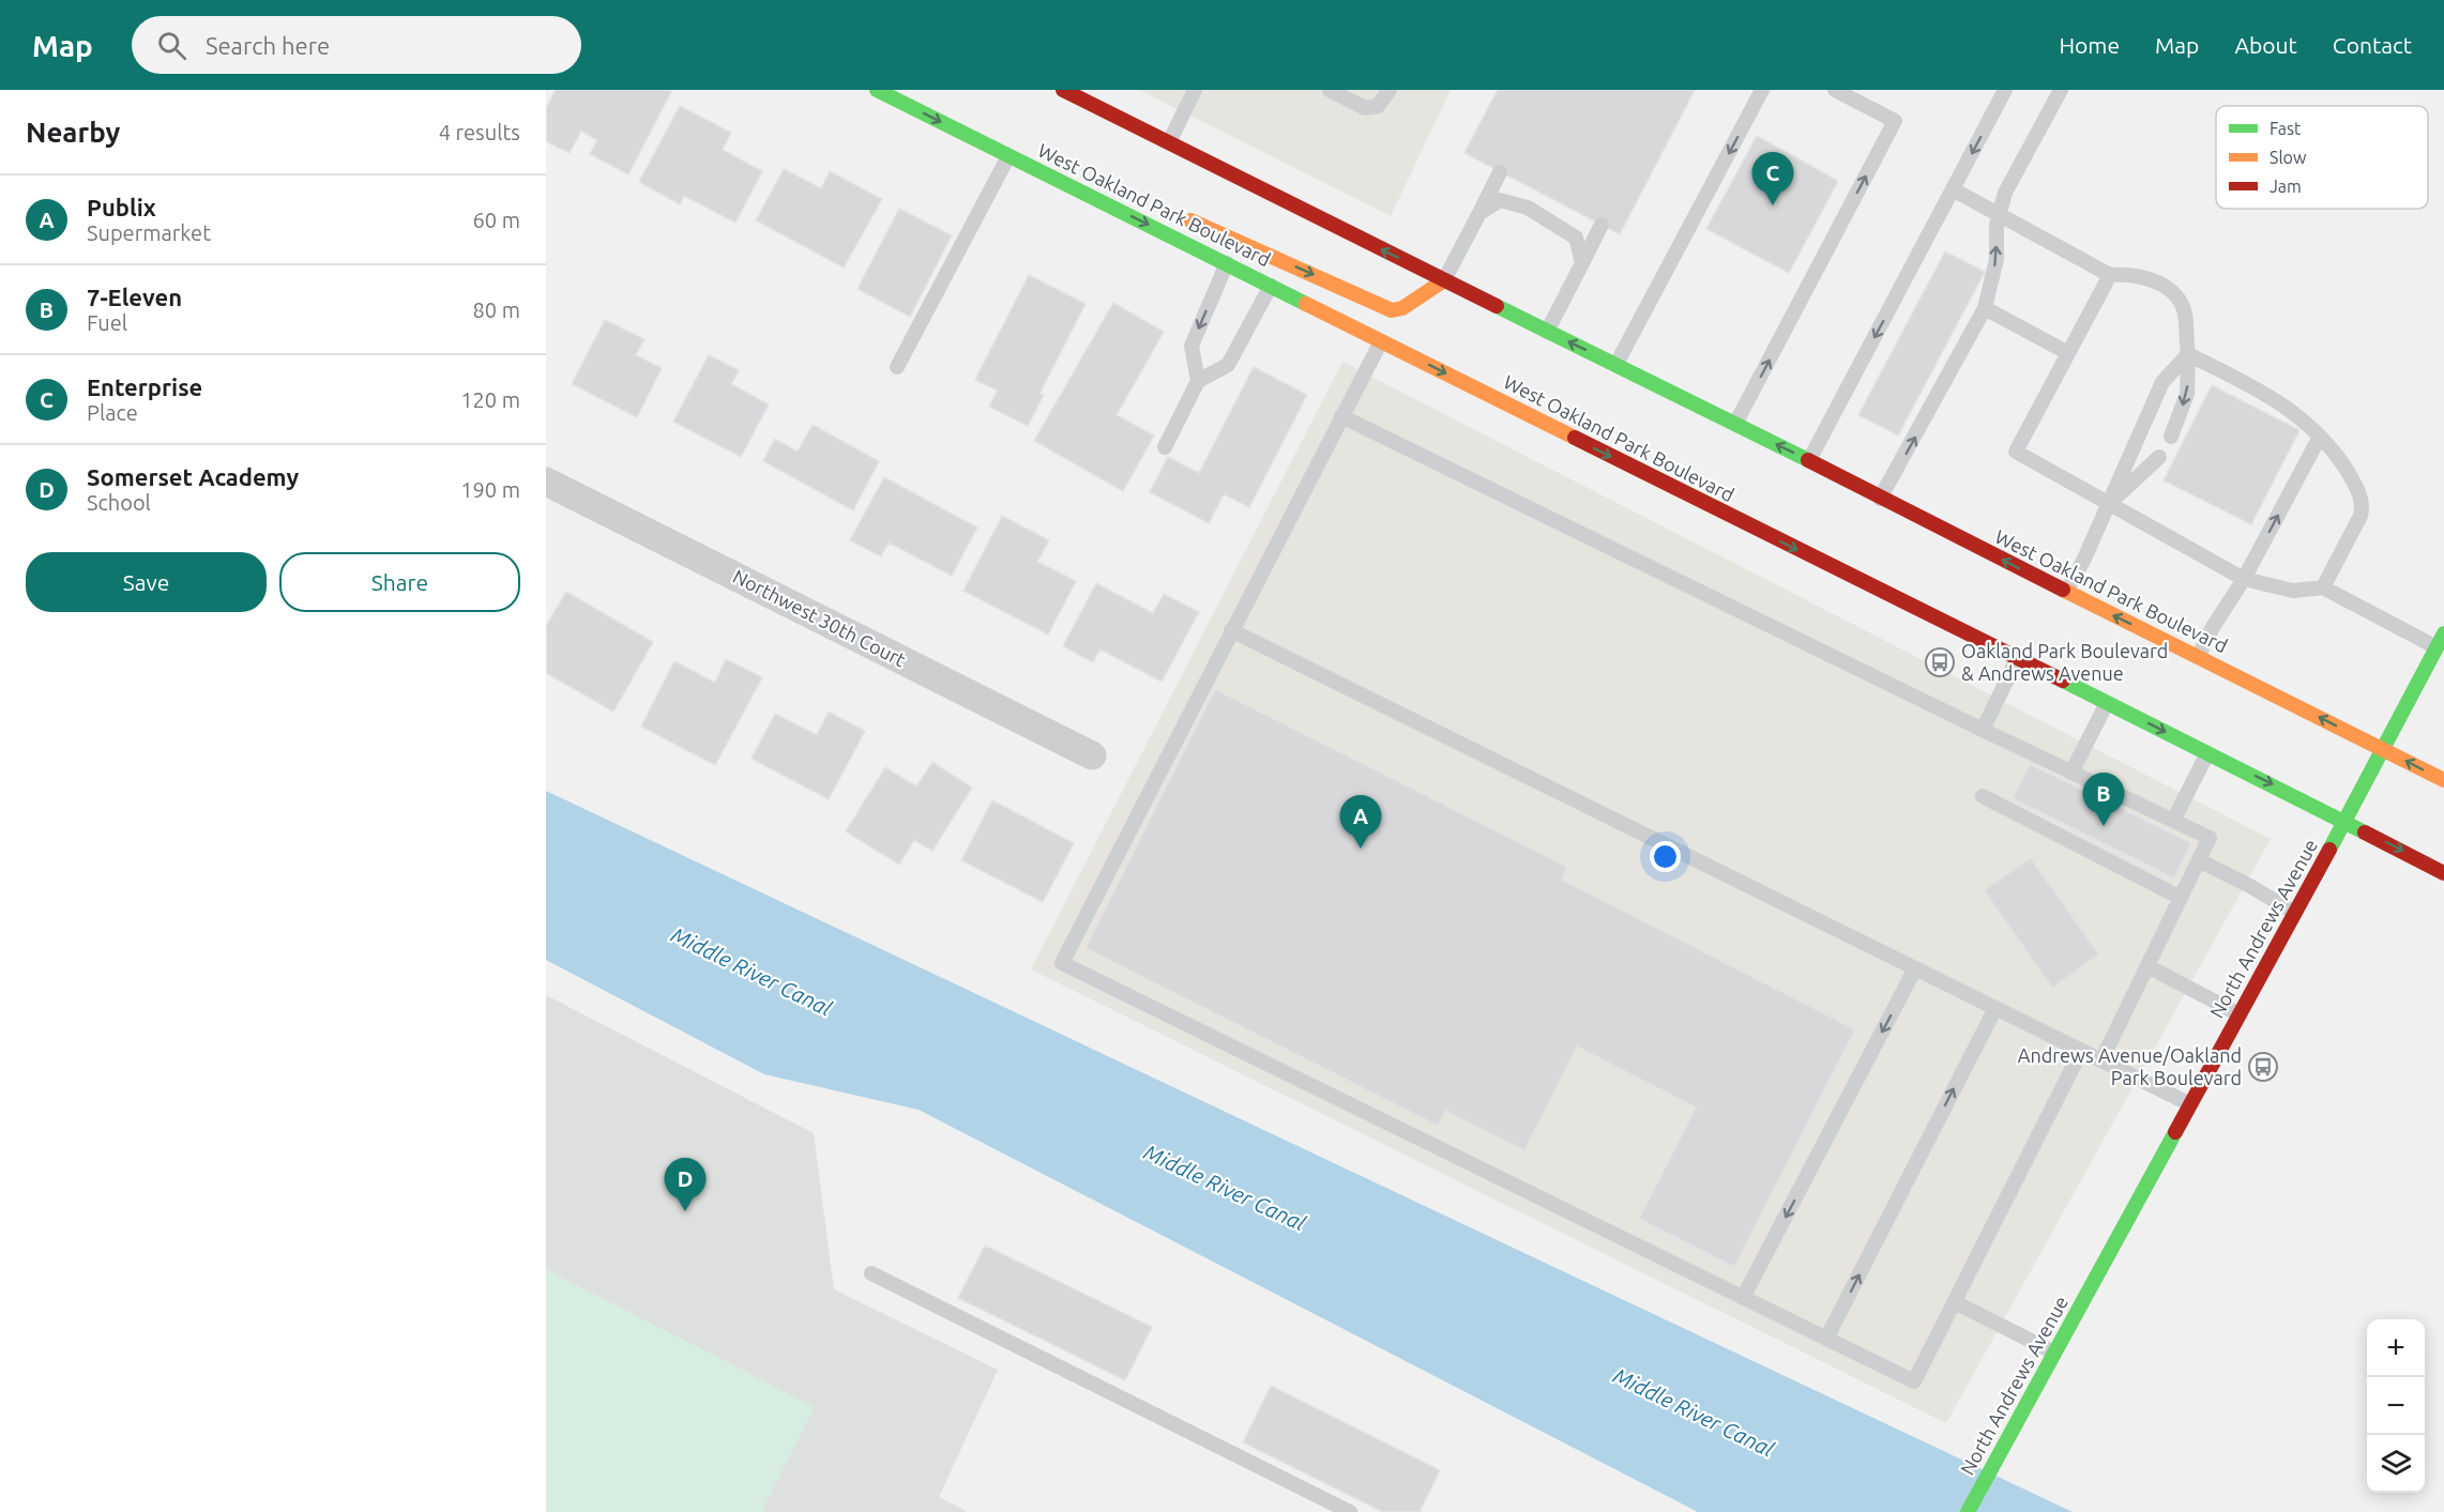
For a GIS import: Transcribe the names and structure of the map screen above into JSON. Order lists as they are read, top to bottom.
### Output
{
  "streets": {
    "main road": ["West Oakland Park Boulevard", "North Andrews Avenue"],
    "street": ["Northwest 30th Court"]
  },
  "crossings": [
    ["West Oakland Park Boulevard", "North Andrews Avenue"]
  ],
  "water": ["Middle River Canal"],
  "places": {
    "bus stop": ["Oakland Park Boulevard & Andrews Avenue", "Andrews Avenue/Oakland Park Boulevard"]
  },
  "legend": ["Fast", "Slow", "Jam"],
  "page": {
    "header": "Map",
    "search": "Search here",
    "nav": [
      "Home",
      "Map",
      "About",
      "Contact"
    ],
    "heading": ["Nearby", "4 results"],
    "pins": [
      "C",
      "B",
      "A",
      "D"
    ],
    "list": [
      {
        "mark": "A",
        "name": "Publix",
        "note": "Supermarket",
        "value": "60 m"
      },
      {
        "mark": "B",
        "name": "7-Eleven",
        "note": "Fuel",
        "value": "80 m"
      },
      {
        "mark": "C",
        "name": "Enterprise",
        "note": "Place",
        "value": "120 m"
      },
      {
        "mark": "D",
        "name": "Somerset Academy",
        "note": "School",
        "value": "190 m"
      }
    ],
    "buttons": ["Save", "Share"],
    "map_buttons": ["+", "−"]
  }
}
